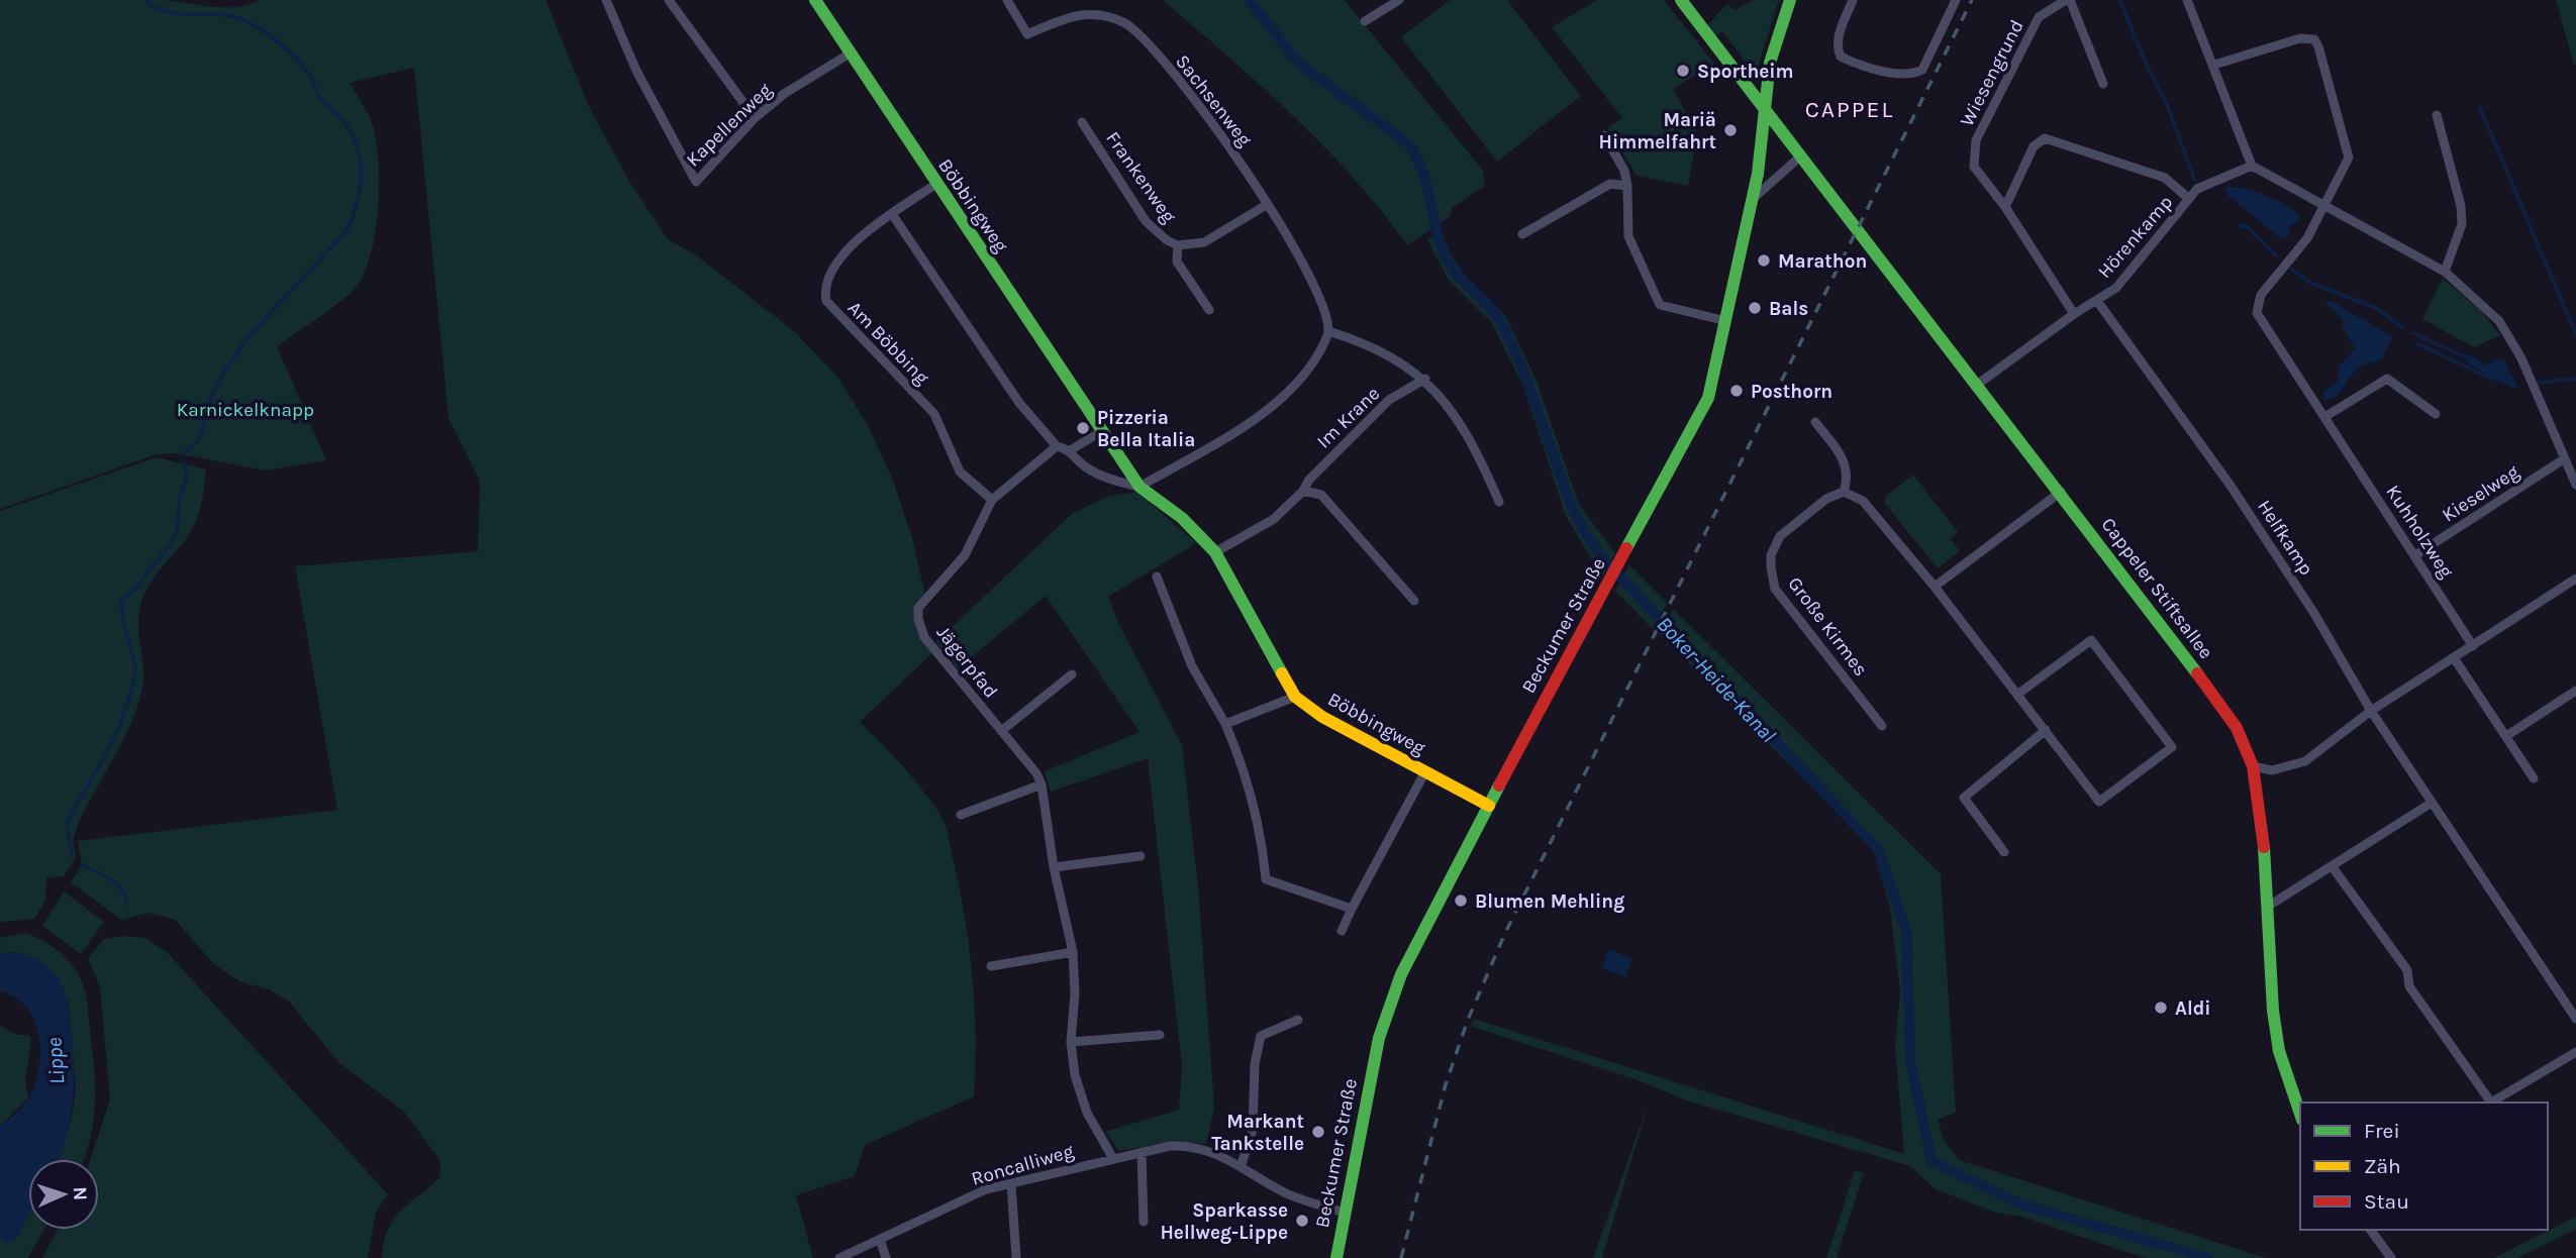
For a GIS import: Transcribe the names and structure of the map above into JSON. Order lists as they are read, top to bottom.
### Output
{
  "streets": {
    "street": [
      "Wiesengrund",
      "Sachsenweg",
      "Kapellenweg",
      "Frankenweg",
      "Böbbingweg",
      "Hörenkamp",
      "Am Böbbing",
      "Im Krane",
      "Kieselweg",
      "Kuhholzweg",
      "Helfkamp",
      "Cappeler Stiftsallee",
      "Beckumer Straße",
      "Große Kirmes",
      "Jägerpfad",
      "Roncalliweg"
    ]
  },
  "crossings": [
    ["Wiesengrund", "Hörenkamp"],
    ["Sachsenweg", "Frankenweg"],
    ["Kapellenweg", "Böbbingweg"],
    ["Böbbingweg", "Am Böbbing"],
    ["Böbbingweg", "Im Krane"],
    ["Böbbingweg", "Beckumer Straße"],
    ["Hörenkamp", "Helfkamp"],
    ["Hörenkamp", "Cappeler Stiftsallee"],
    ["Am Böbbing", "Jägerpfad"],
    ["Kieselweg", "Kuhholzweg"],
    ["Cappeler Stiftsallee", "Beckumer Straße"],
    ["Beckumer Straße", "Roncalliweg"],
    ["Jägerpfad", "Roncalliweg"]
  ],
  "districts": ["CAPPEL"],
  "water": ["Boker-Heide-Kanal", "Lippe"],
  "parks": ["Karnickelknapp"],
  "places": [
    "Sportheim",
    "Mariä Himmelfahrt",
    "Marathon",
    "Bals",
    "Posthorn",
    "Pizzeria Bella Italia",
    "Blumen Mehling",
    "Aldi",
    "Markant Tankstelle",
    "Sparkasse Hellweg-Lippe"
  ],
  "legend": ["Frei", "Zäh", "Stau"],
  "north": "right"
}
